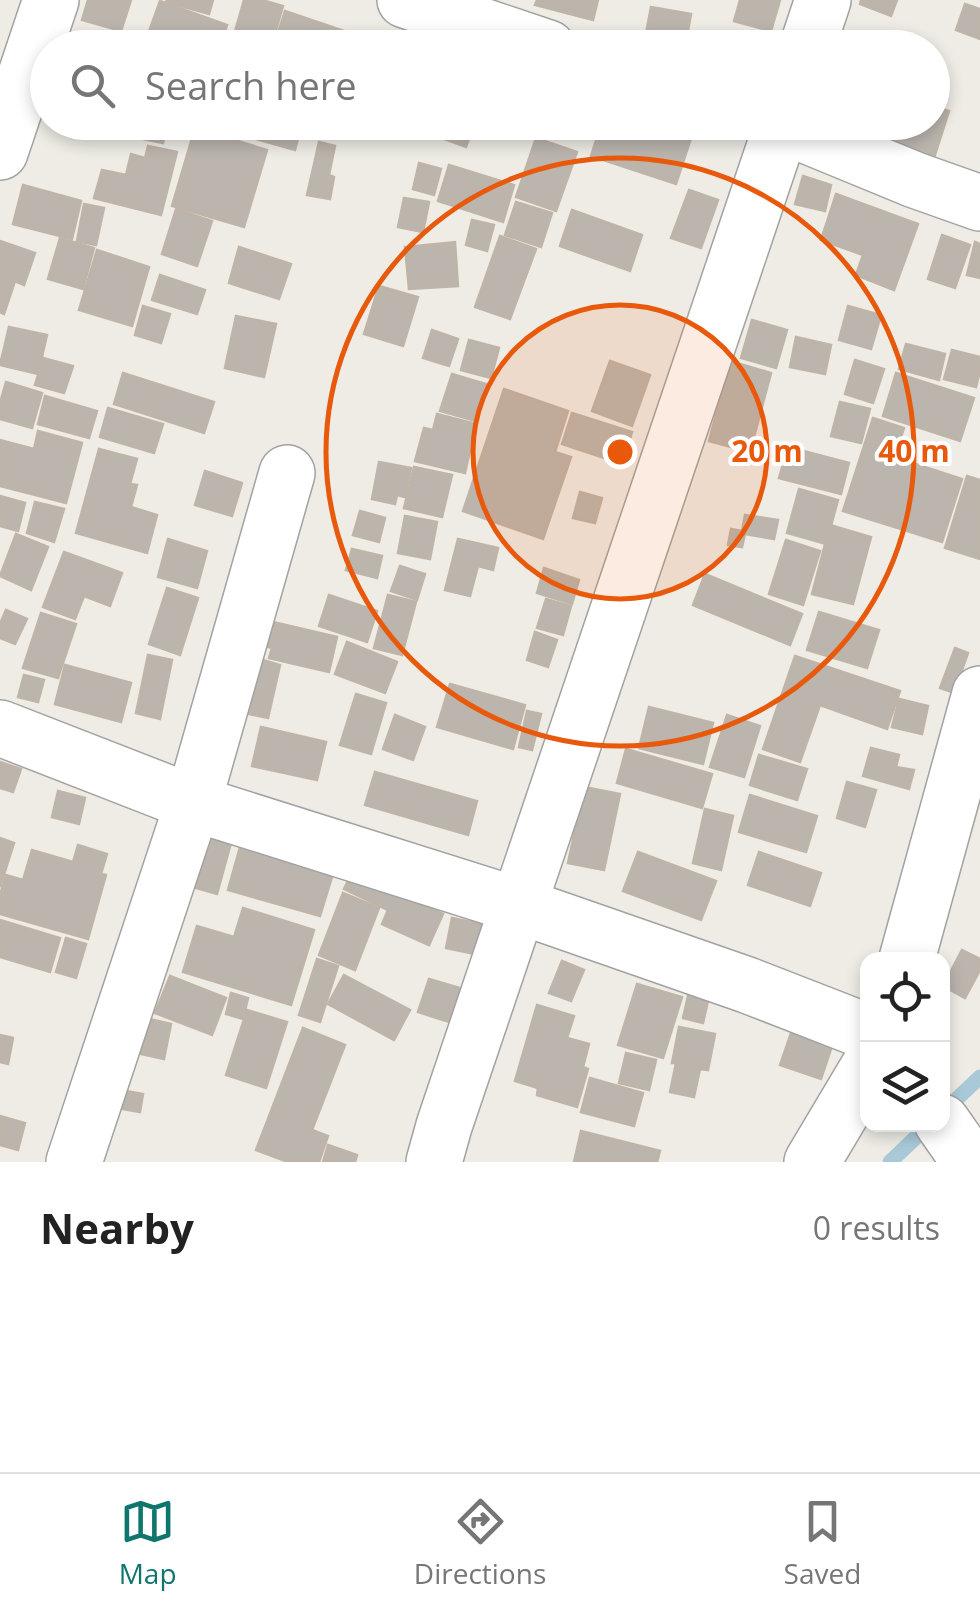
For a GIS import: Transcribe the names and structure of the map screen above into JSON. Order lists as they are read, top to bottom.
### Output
{
  "page": {
    "search": "Search here",
    "heading": ["Nearby", "0 results"],
    "nav": ["Map", "Directions", "Saved"]
  },
  "rings": ["20 m", "40 m"]
}
